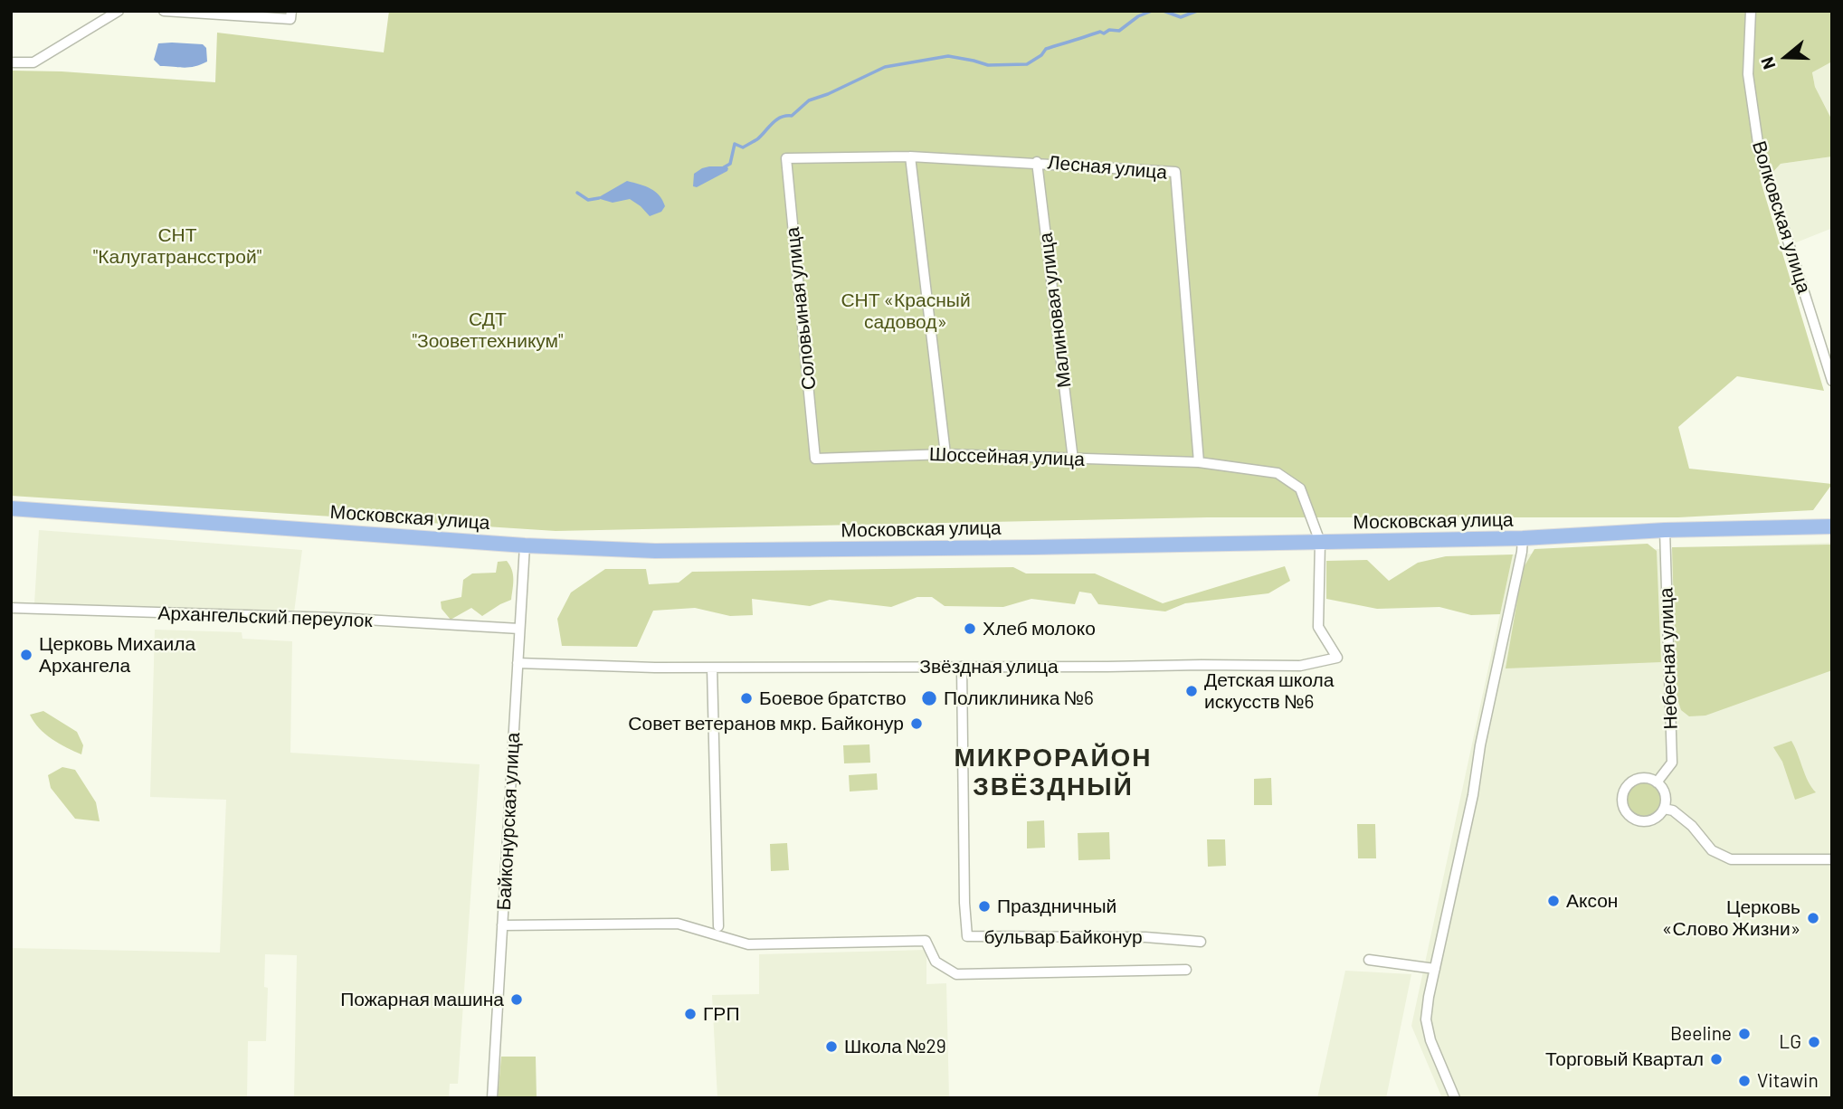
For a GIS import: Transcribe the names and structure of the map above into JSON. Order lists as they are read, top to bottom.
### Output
{
  "streets": {
    "main road": ["Московская улица"],
    "street": [
      "Лесная улица",
      "Волковская улица",
      "Соловьиная улица",
      "Малиновая улица",
      "Шоссейная улица",
      "Архангельский переулок",
      "Небесная улица",
      "Звёздная улица",
      "Байконурская улица",
      "бульвар Байконур"
    ]
  },
  "crossings": [
    ["Лесная улица", "Соловьиная улица"],
    ["Лесная улица", "Малиновая улица"],
    ["Лесная улица", "Шоссейная улица"],
    ["Соловьиная улица", "Шоссейная улица"],
    ["Малиновая улица", "Шоссейная улица"],
    ["Шоссейная улица", "Московская улица"],
    ["Шоссейная улица", "Звёздная улица"],
    ["Московская улица", "Небесная улица"],
    ["Московская улица", "Звёздная улица"],
    ["Московская улица", "Байконурская улица"],
    ["Архангельский переулок", "Байконурская улица"],
    ["Звёздная улица", "Байконурская улица"],
    ["Звёздная улица", "бульвар Байконур"]
  ],
  "districts": ["МИКРОРАЙОН ЗВЁЗДНЫЙ"],
  "parks": ["СНТ \"Калугатрансстрой\"", "СНТ «Красный садовод»", "СДТ \"Зооветтехникум\""],
  "places": [
    "Хлеб молоко",
    "Церковь Михаила Архангела",
    "Детская школа искусств №6",
    "Боевое братство",
    "Поликлиника №6",
    "Совет ветеранов мкр. Байконур",
    "Аксон",
    "Праздничный",
    "Церковь «Слово Жизни»",
    "Пожарная машина",
    "ГРП",
    "Beeline",
    "LG",
    "Школа №29",
    "Торговый Квартал",
    "Vitawin"
  ],
  "north": "left"
}
